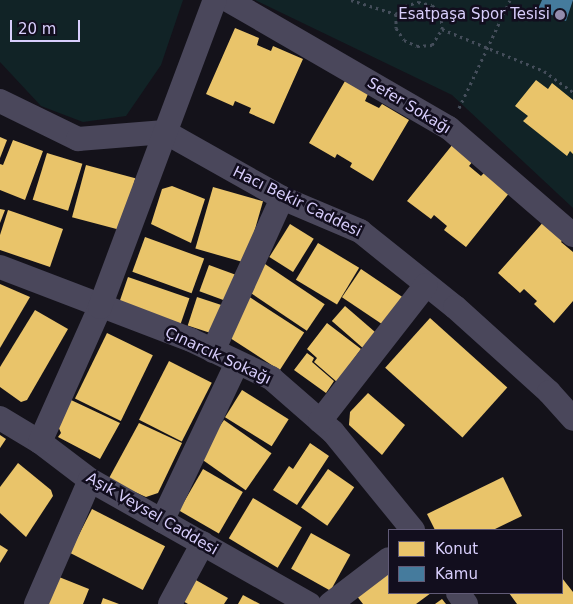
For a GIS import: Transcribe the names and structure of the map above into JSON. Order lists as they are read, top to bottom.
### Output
{
  "streets": {
    "street": [
      "Sefer Sokağı",
      "Hacı Bekir Caddesi",
      "Çınarcık Sokağı",
      "Aşık Veysel Caddesi"
    ]
  },
  "places": ["Esatpaşa Spor Tesisi"],
  "legend": ["Konut", "Kamu"],
  "scale_bar": "20 m"
}
